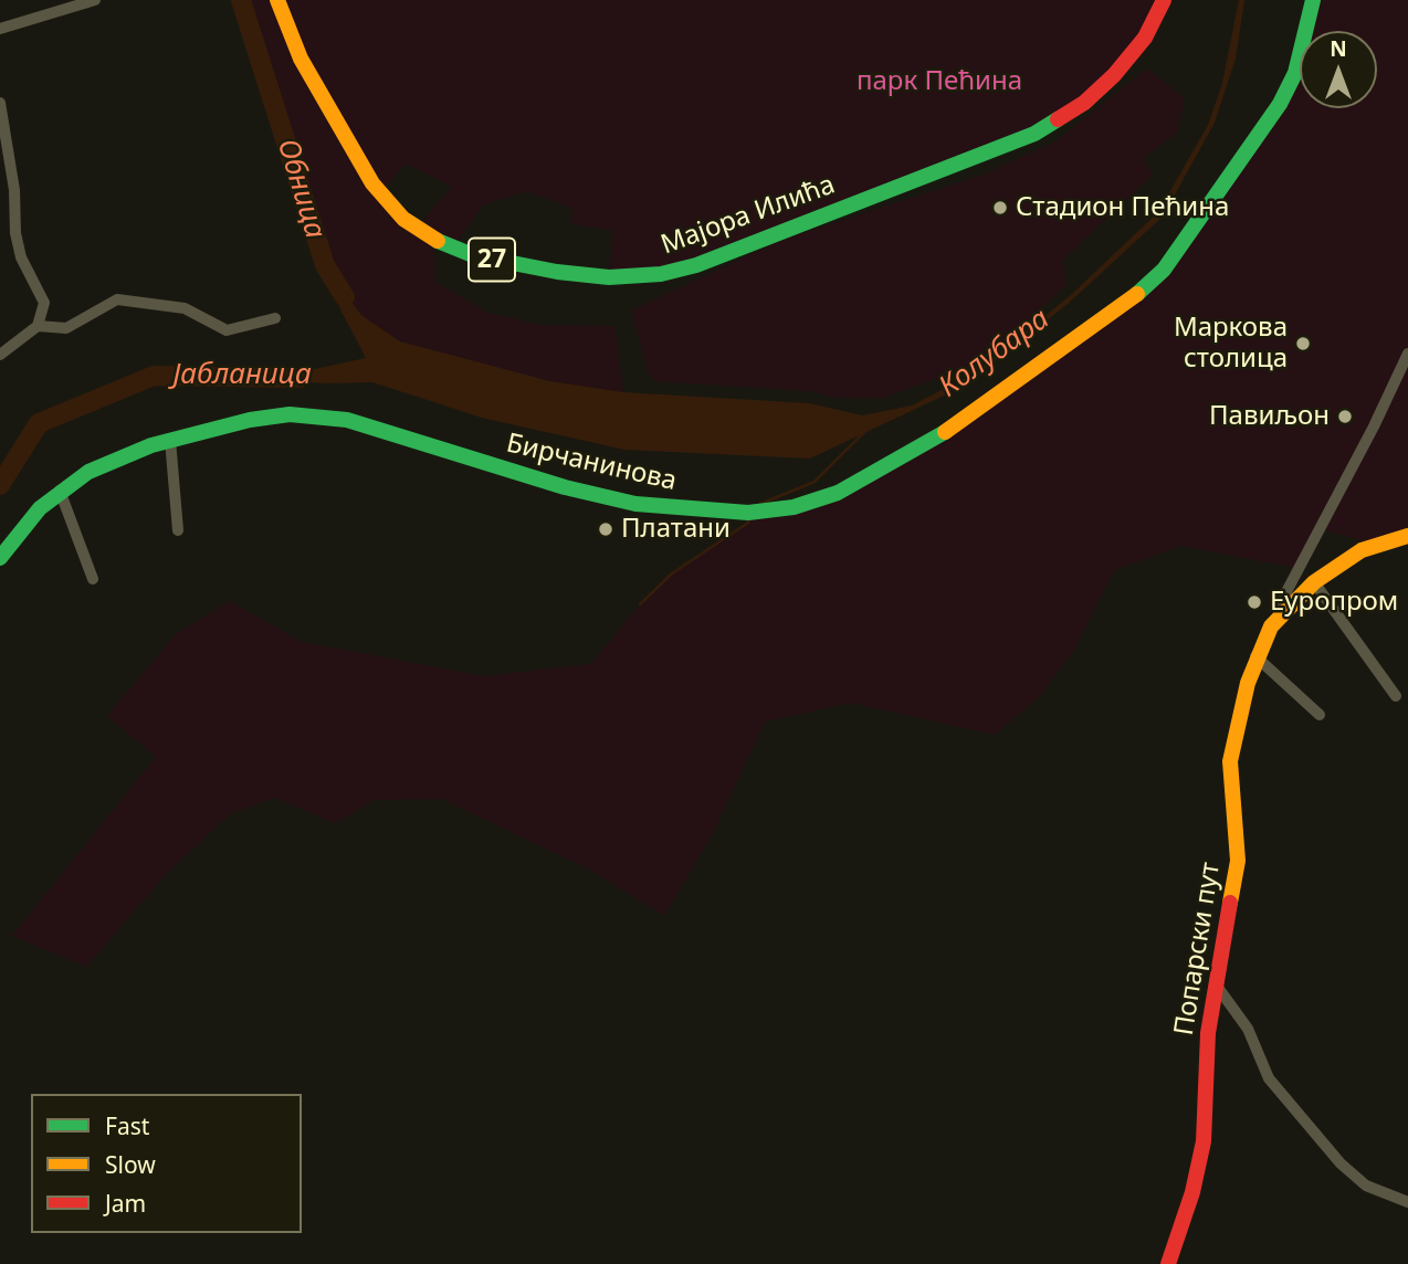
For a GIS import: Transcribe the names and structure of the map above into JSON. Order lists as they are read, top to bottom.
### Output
{
  "streets": {
    "main road": [
      "Мајора Илића",
      "27",
      "Бирчанинова",
      "Попарски пут"
    ]
  },
  "water": ["Обница", "Колубара", "Јабланица"],
  "parks": ["парк Пећина"],
  "places": [
    "Стадион Пећина",
    "Маркова столица",
    "Павиљон",
    "Платани",
    "Еуропром"
  ],
  "legend": ["Fast", "Slow", "Jam"],
  "north": "top"
}
